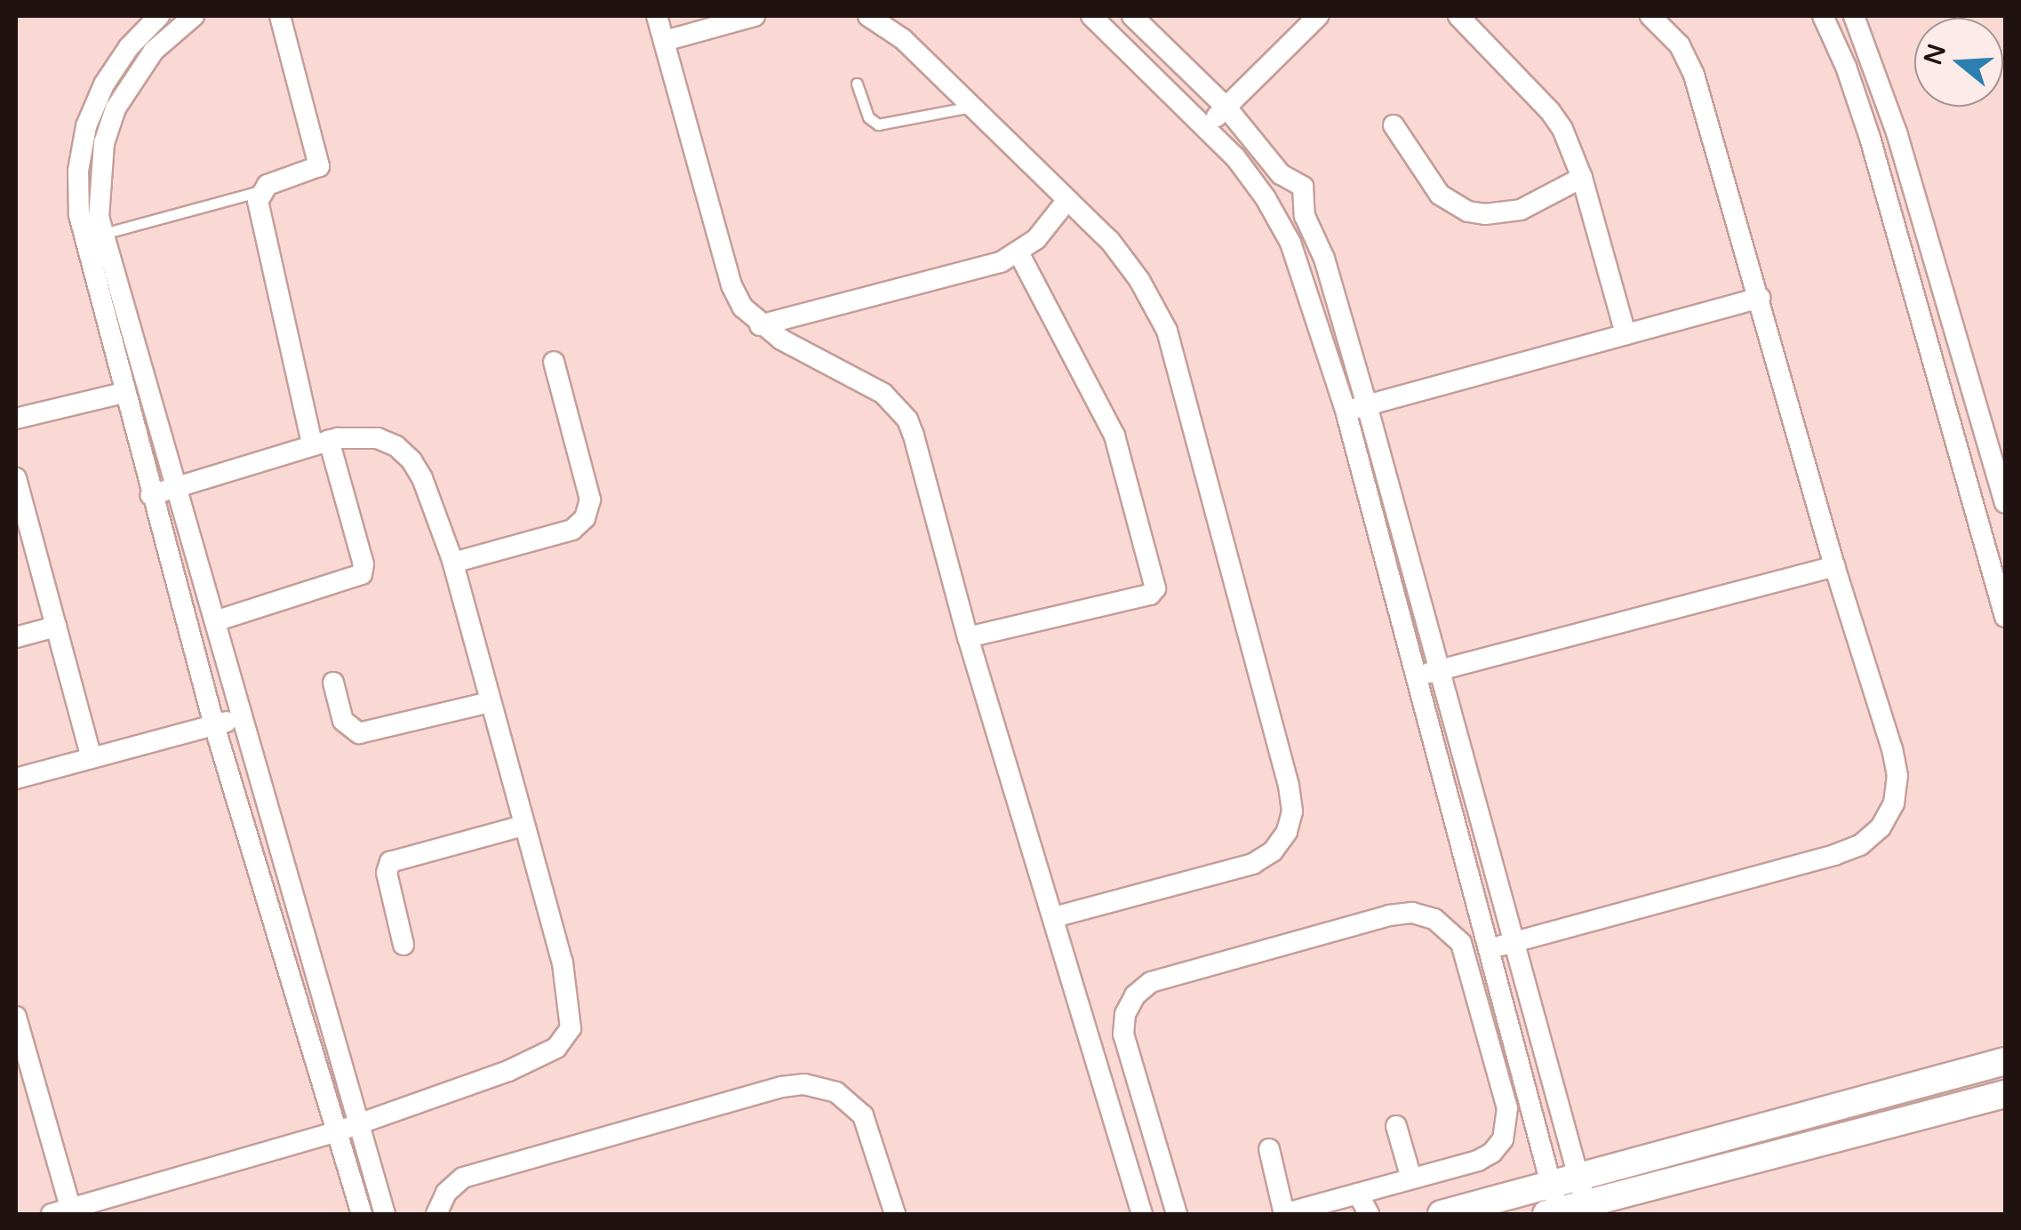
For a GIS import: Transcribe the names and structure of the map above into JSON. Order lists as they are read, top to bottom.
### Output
{
  "north": "left"
}
